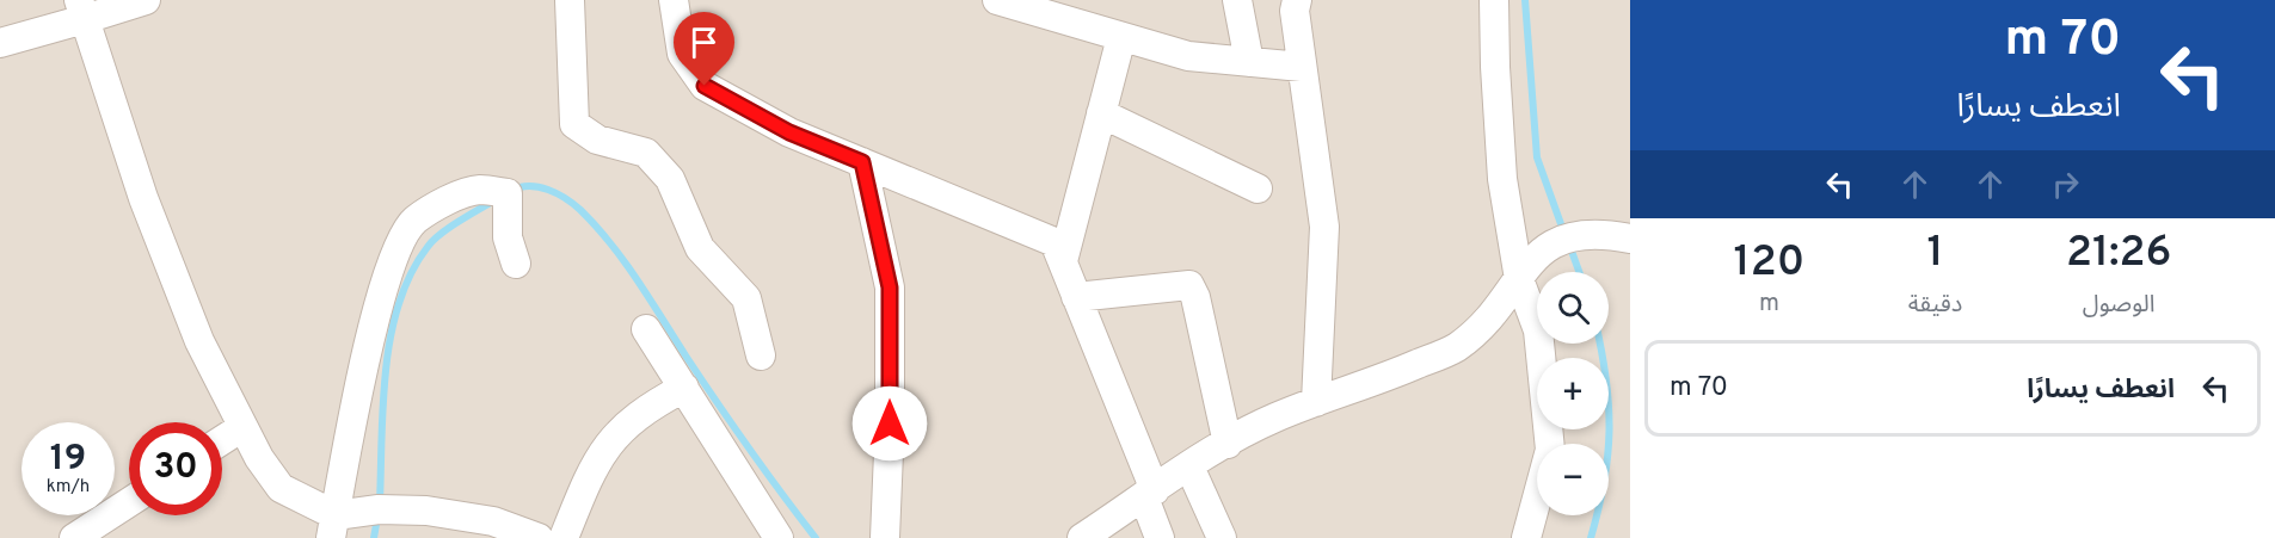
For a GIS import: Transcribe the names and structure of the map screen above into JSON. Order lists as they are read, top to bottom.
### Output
{
  "page": {
    "turn": ["70 m", "انعطف يسارًا"],
    "eta": [
      "21:26",
      "الوصول",
      "1",
      "دقيقة",
      "120",
      "m"
    ],
    "map_buttons": ["+", "−"],
    "list": [
      {
        "name": "انعطف يسارًا",
        "value": "70 m"
      }
    ],
    "speed": "19 km/h",
    "limit": "30"
  }
}
